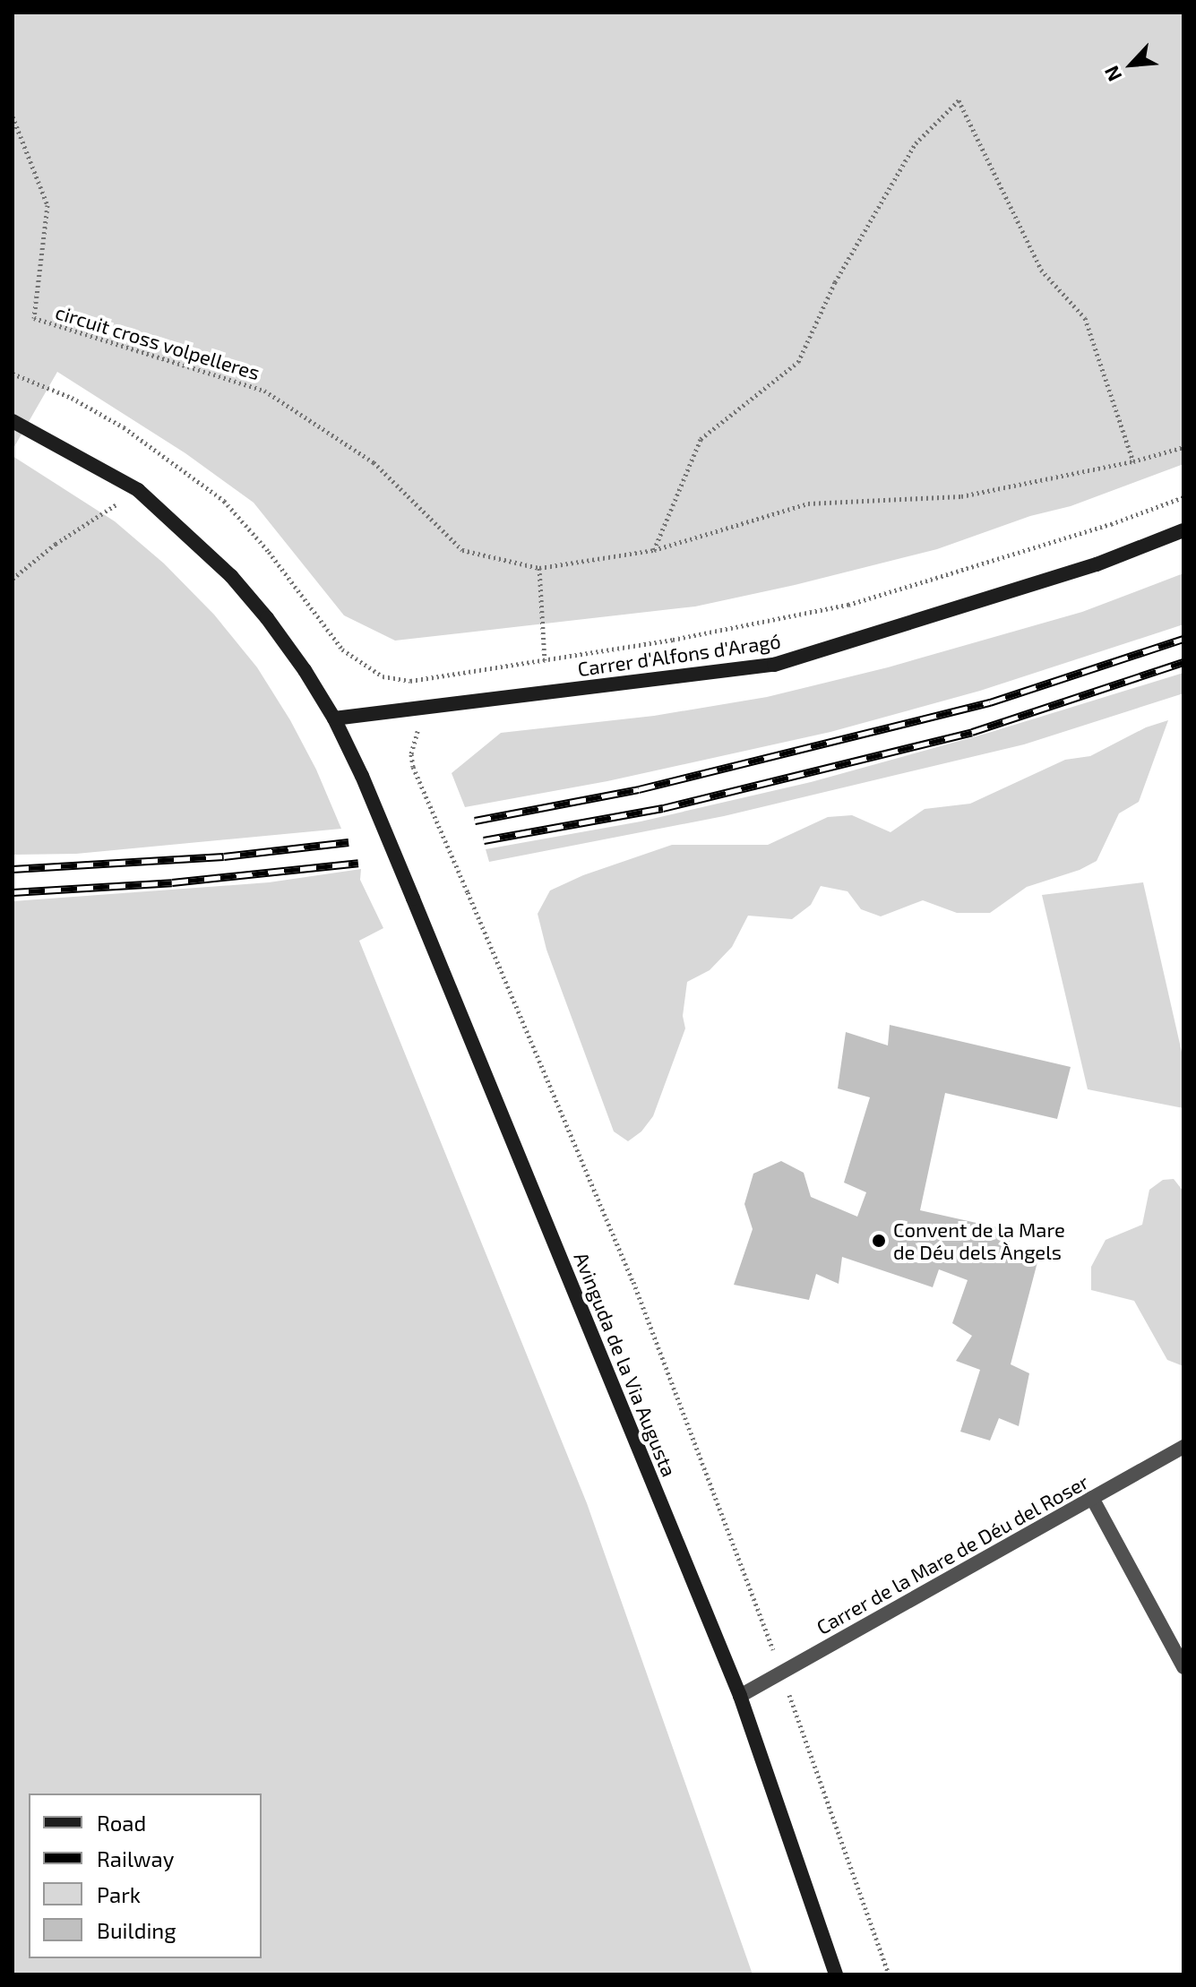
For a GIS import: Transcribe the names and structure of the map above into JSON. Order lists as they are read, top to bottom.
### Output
{
  "streets": {
    "street": ["Carrer d'Alfons d'Aragó", "Avinguda de la Via Augusta", "Carrer de la Mare de Déu del Roser"],
    "path": ["circuit cross volpelleres"]
  },
  "crossings": [
    ["Carrer d'Alfons d'Aragó", "Avinguda de la Via Augusta"],
    ["Avinguda de la Via Augusta", "Carrer de la Mare de Déu del Roser"]
  ],
  "places": ["Convent de la Mare de Déu dels Àngels"],
  "legend": [
    "Road",
    "Railway",
    "Park",
    "Building"
  ],
  "north": "bottom left"
}
